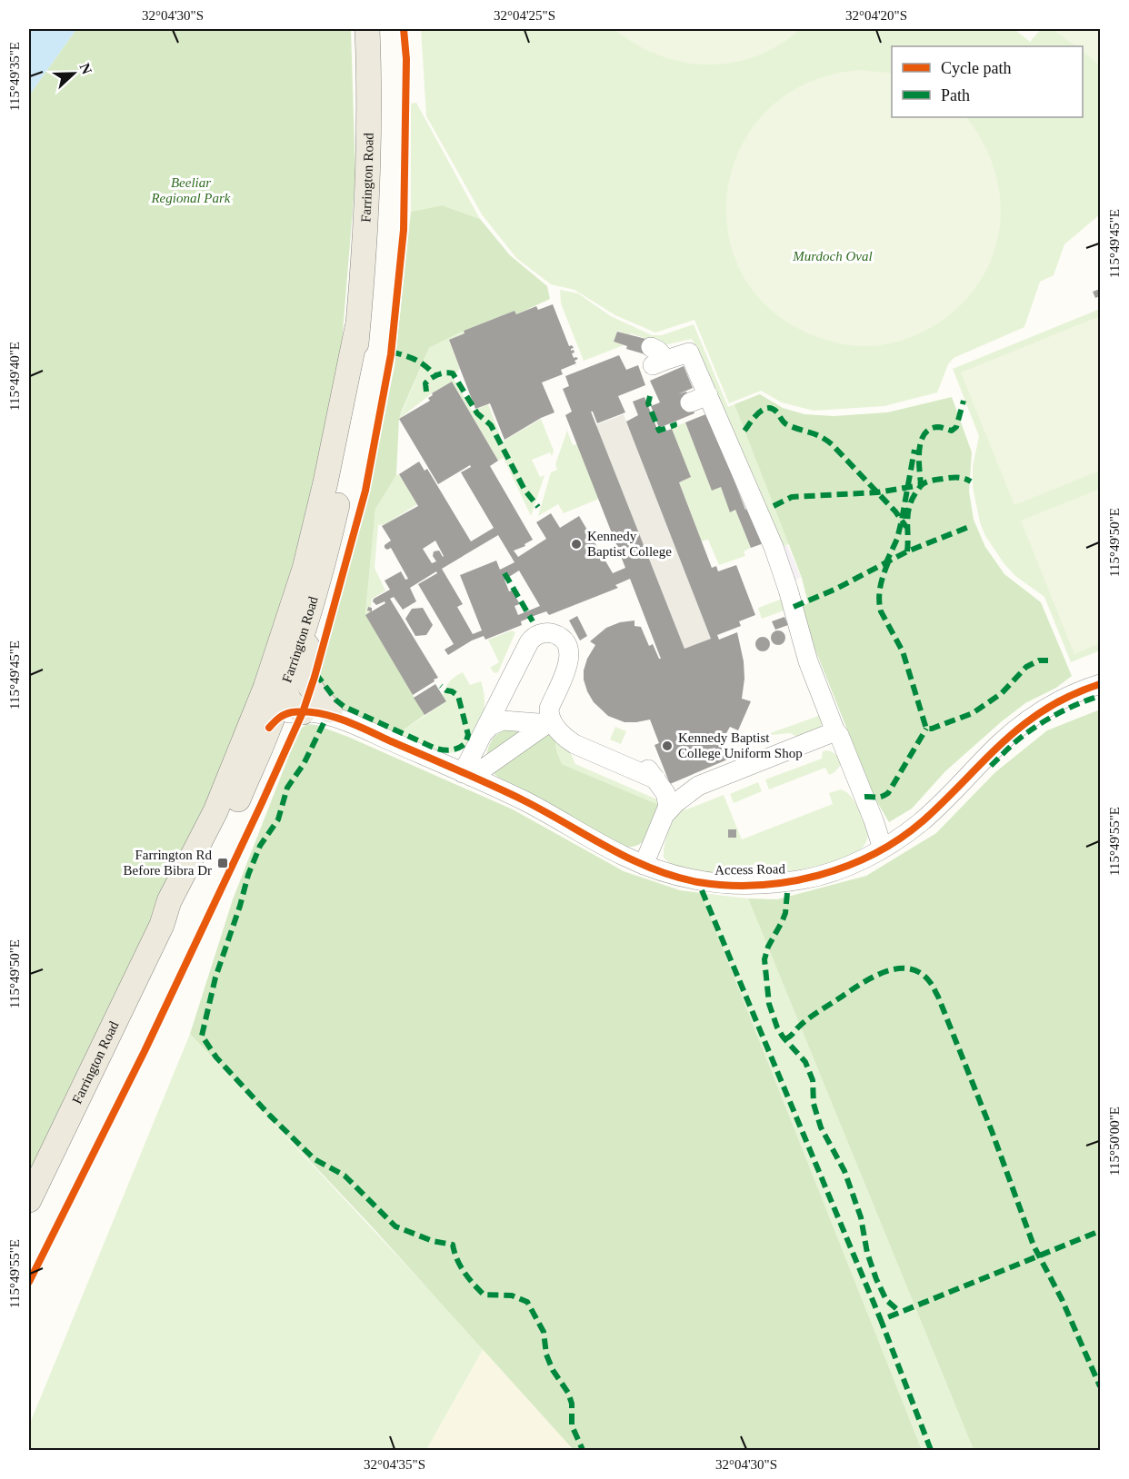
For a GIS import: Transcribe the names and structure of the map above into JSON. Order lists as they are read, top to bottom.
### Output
{
  "streets": {
    "main road": ["Farrington Road"],
    "street": ["Access Road"]
  },
  "crossings": [
    ["Farrington Road", "Access Road"]
  ],
  "parks": ["Beeliar Regional Park", "Murdoch Oval"],
  "places": {
    "other": ["Kennedy Baptist College", "Kennedy Baptist College Uniform Shop"],
    "transit": ["Farrington Rd Before Bibra Dr"]
  },
  "legend": ["Cycle path", "Path"],
  "north": "right",
  "coordinates": [
    "32°04'30\"S",
    "32°04'25\"S",
    "32°04'20\"S",
    "115°49'35\"E",
    "115°49'45\"E",
    "115°49'40\"E",
    "115°49'50\"E",
    "115°49'55\"E",
    "115°50'00\"E",
    "32°04'35\"S"
  ]
}
